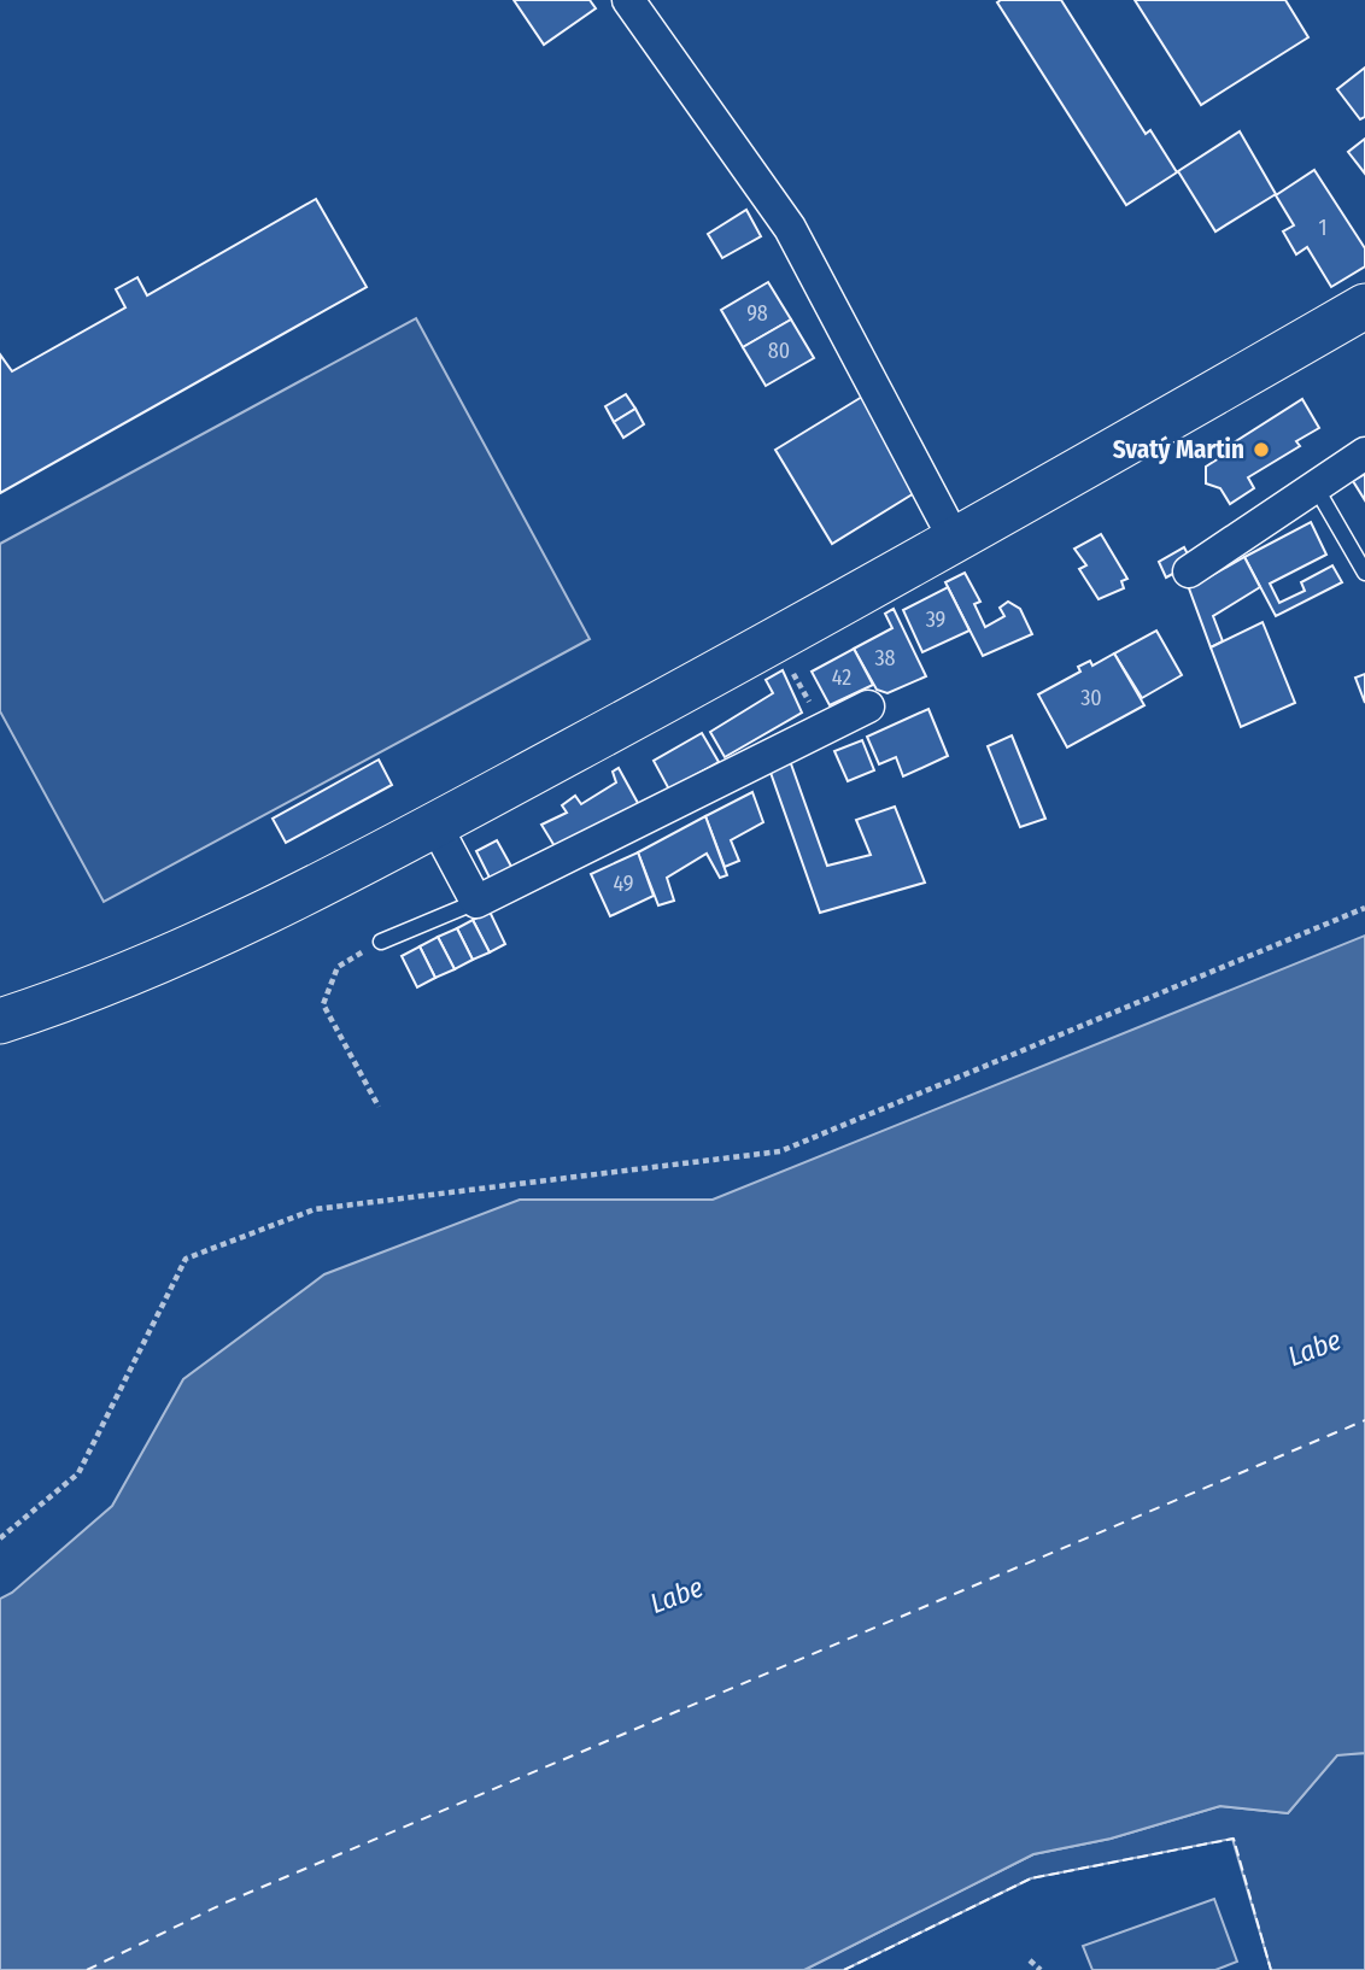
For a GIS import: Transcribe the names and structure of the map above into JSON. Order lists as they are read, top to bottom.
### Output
{
  "water": ["Labe"],
  "places": ["Svatý Martin"],
  "house_numbers": [
    "1",
    "98",
    "80",
    "39",
    "38",
    "42",
    "30",
    "49"
  ]
}
